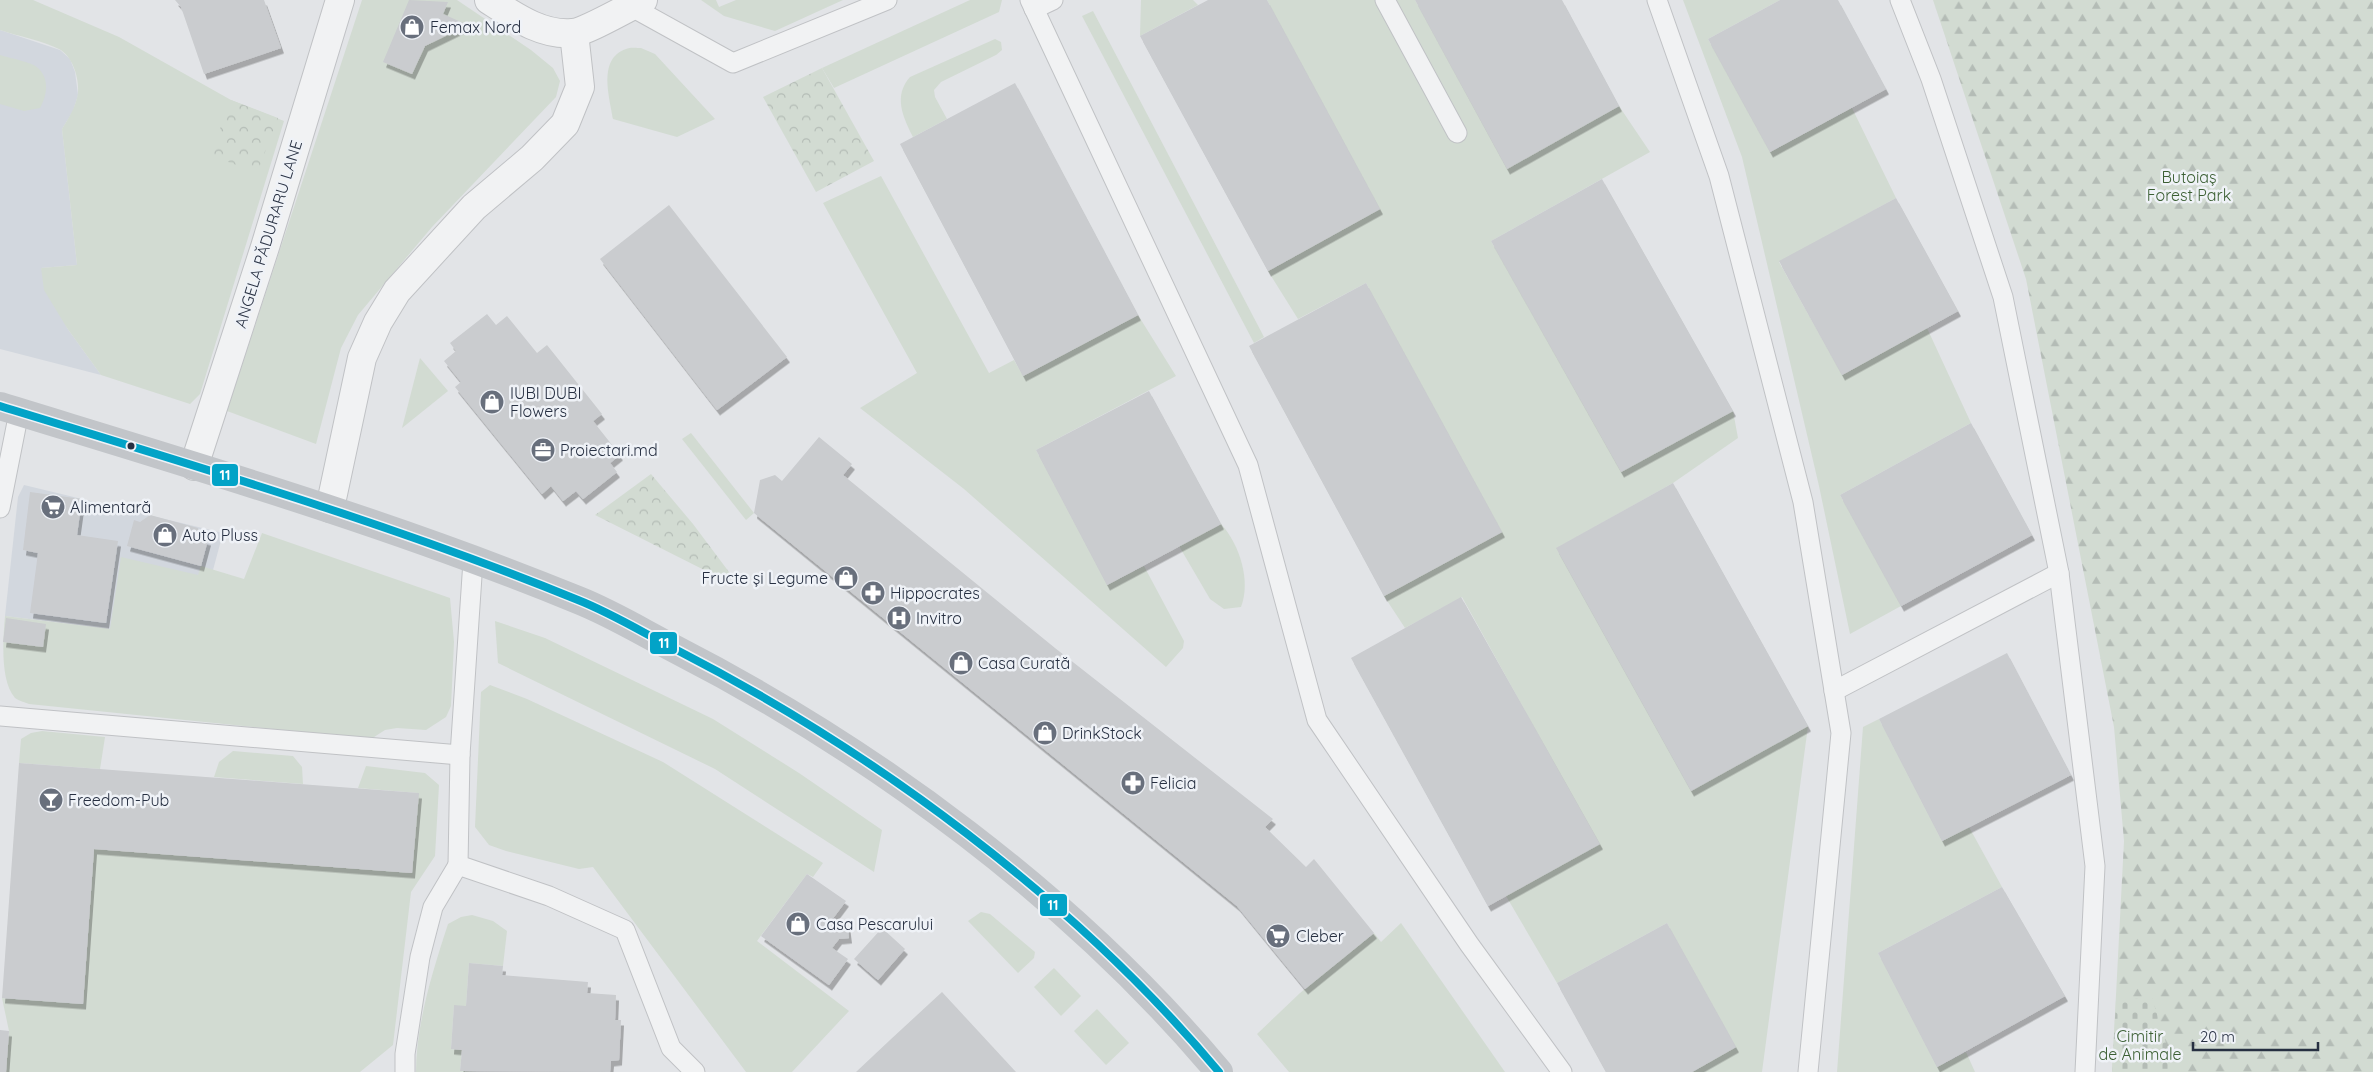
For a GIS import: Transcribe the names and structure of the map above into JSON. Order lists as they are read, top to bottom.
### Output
{
  "streets": {
    "street": ["ANGELA PĂDURARU LANE"]
  },
  "parks": ["Butoiaș Forest Park", "Cimitir de Animale"],
  "places": {
    "shop": [
      "Femax Nord",
      "IUBI DUBI Flowers",
      "Auto Pluss",
      "Fructe și Legume",
      "Casa Curată",
      "DrinkStock",
      "Casa Pescarului"
    ],
    "office": ["Proiectari.md"],
    "supermarket": ["Alimentară", "Cleber"],
    "pharmacy": ["Hippocrates", "Felicia"],
    "hospital": ["Invitro"],
    "bar": ["Freedom-Pub"]
  },
  "lines": ["transit line 11"],
  "scale_bar": "20 m"
}
